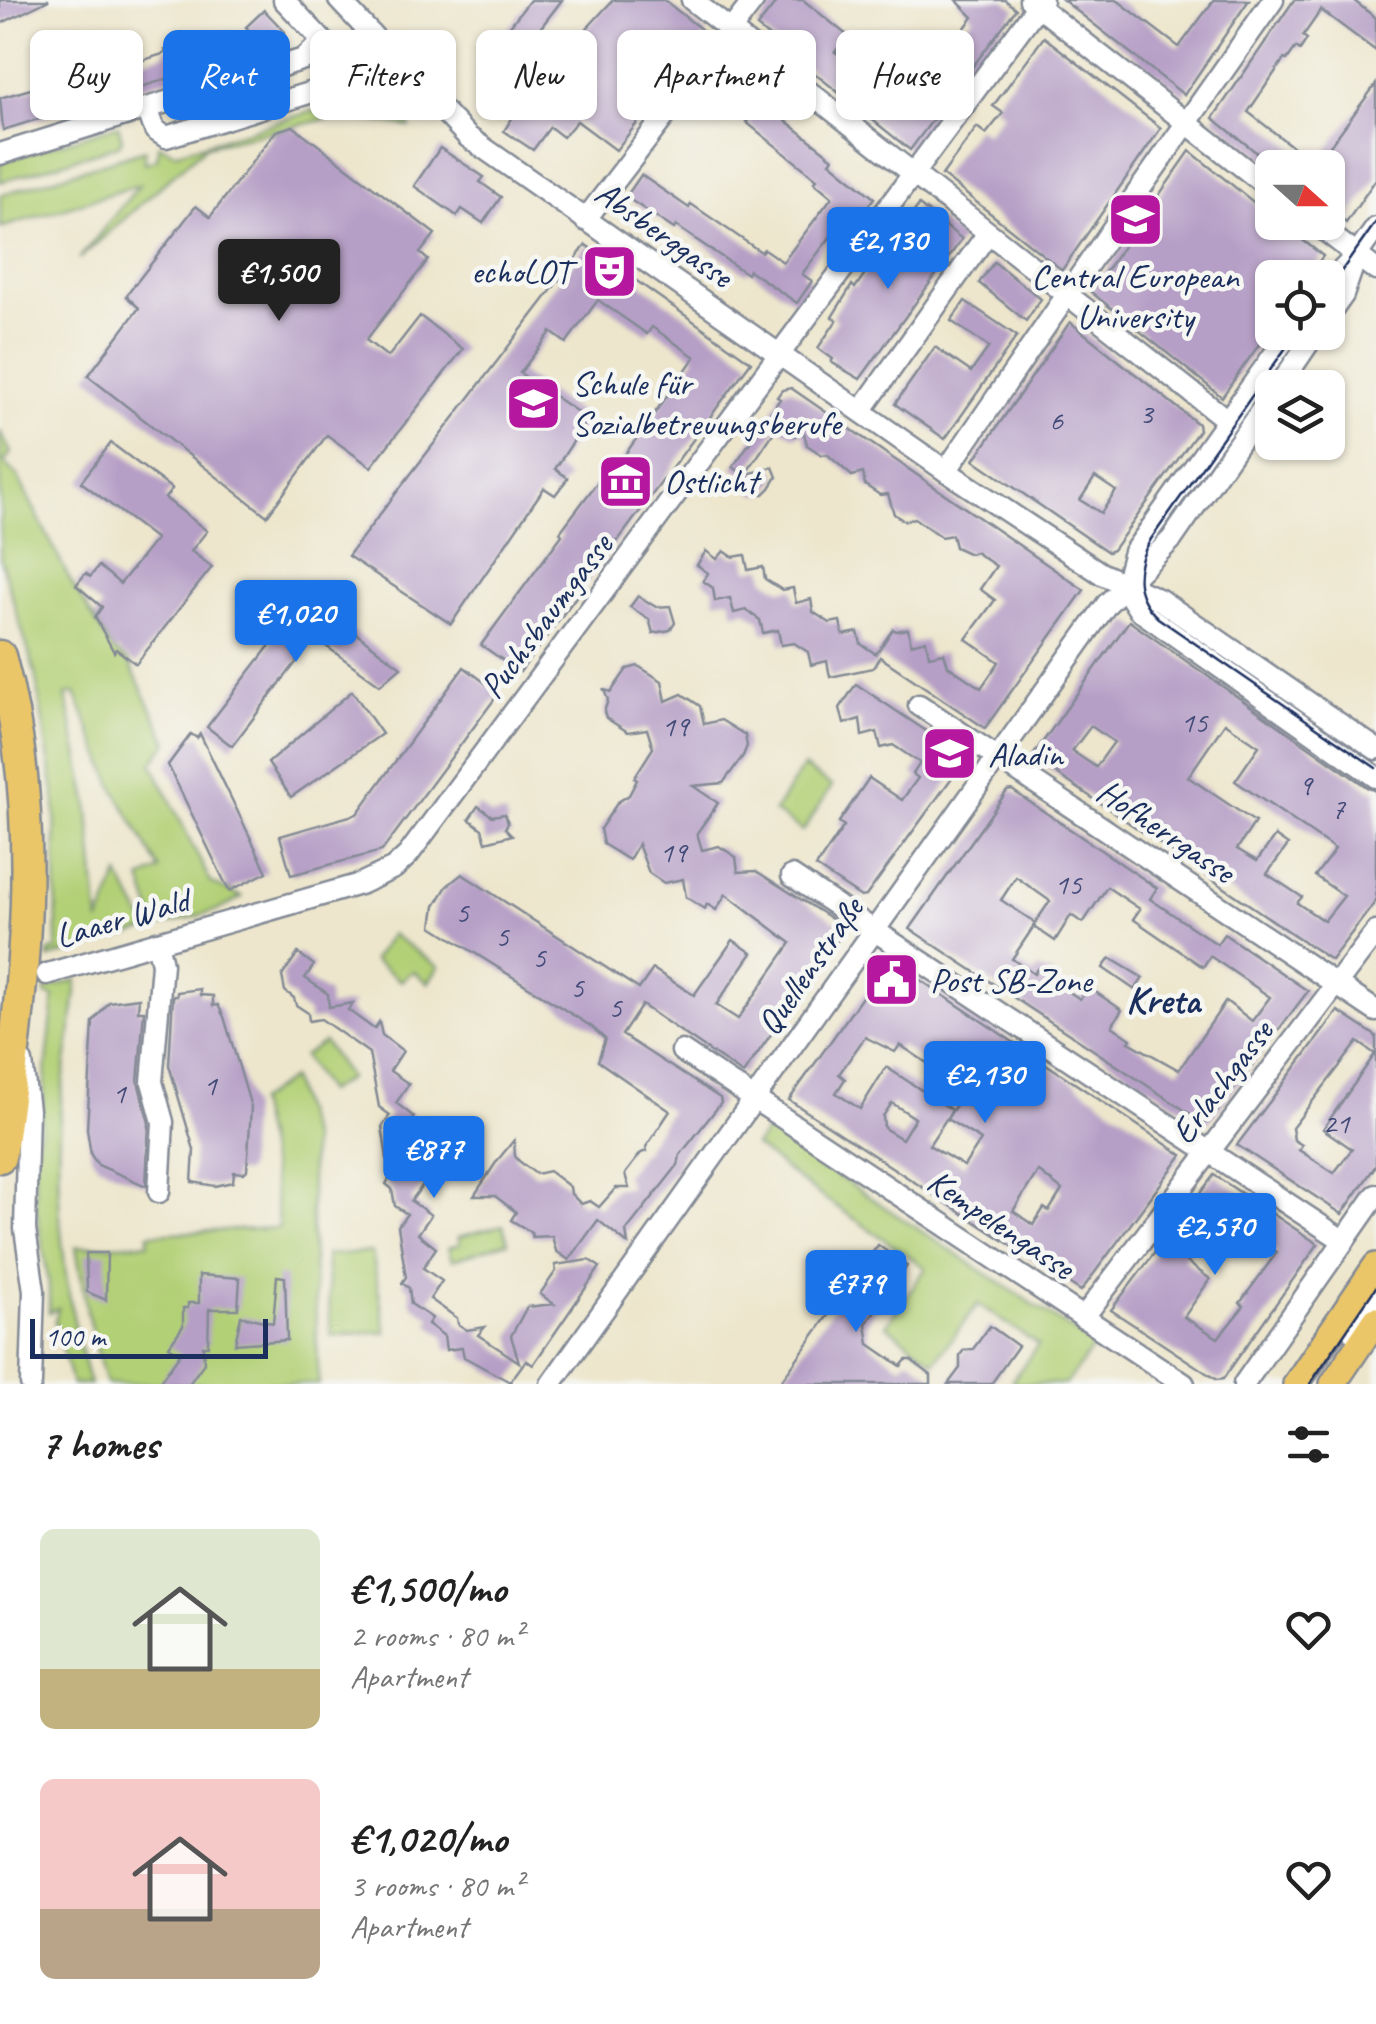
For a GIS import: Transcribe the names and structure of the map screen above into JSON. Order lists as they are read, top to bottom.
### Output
{
  "streets": {
    "street": [
      "Absberggasse",
      "Puchsbaumgasse",
      "Hofherrgasse",
      "Laaer Wald",
      "Quellenstraße",
      "Erlachgasse",
      "Kempelengasse"
    ]
  },
  "crossings": [
    ["Absberggasse", "Puchsbaumgasse"],
    ["Absberggasse", "Quellenstraße"],
    ["Puchsbaumgasse", "Laaer Wald"],
    ["Hofherrgasse", "Quellenstraße"],
    ["Hofherrgasse", "Erlachgasse"],
    ["Quellenstraße", "Kempelengasse"],
    ["Erlachgasse", "Kempelengasse"]
  ],
  "districts": ["Kreta"],
  "places": {
    "school or university": ["Central European University", "Schule für Sozialbetreuungsberufe", "Aladin"],
    "theatre": ["echoLOT"],
    "museum": ["Ostlicht"],
    "public building": ["Post SB-Zone"]
  },
  "house_numbers": [
    "3",
    "6",
    "15",
    "19",
    "9",
    "7",
    "19",
    "15",
    "5",
    "5",
    "5",
    "5",
    "5",
    "1",
    "1",
    "21"
  ],
  "scale_bar": "100 m",
  "north": "right",
  "page": {
    "chip": [
      "Buy",
      "Rent",
      "Filters",
      "New",
      "Apartment",
      "House"
    ],
    "price": [
      "€2,130",
      "€1,500",
      "€1,020",
      "€2,130",
      "€877",
      "€2,570",
      "€779"
    ],
    "scale": "100 m",
    "heading": "7 homes",
    "list": [
      {
        "name": "€1,500/mo",
        "note": "2 rooms · 80 m² · Apartment"
      },
      {
        "name": "€1,020/mo",
        "note": "3 rooms · 80 m² · Apartment"
      }
    ]
  }
}
